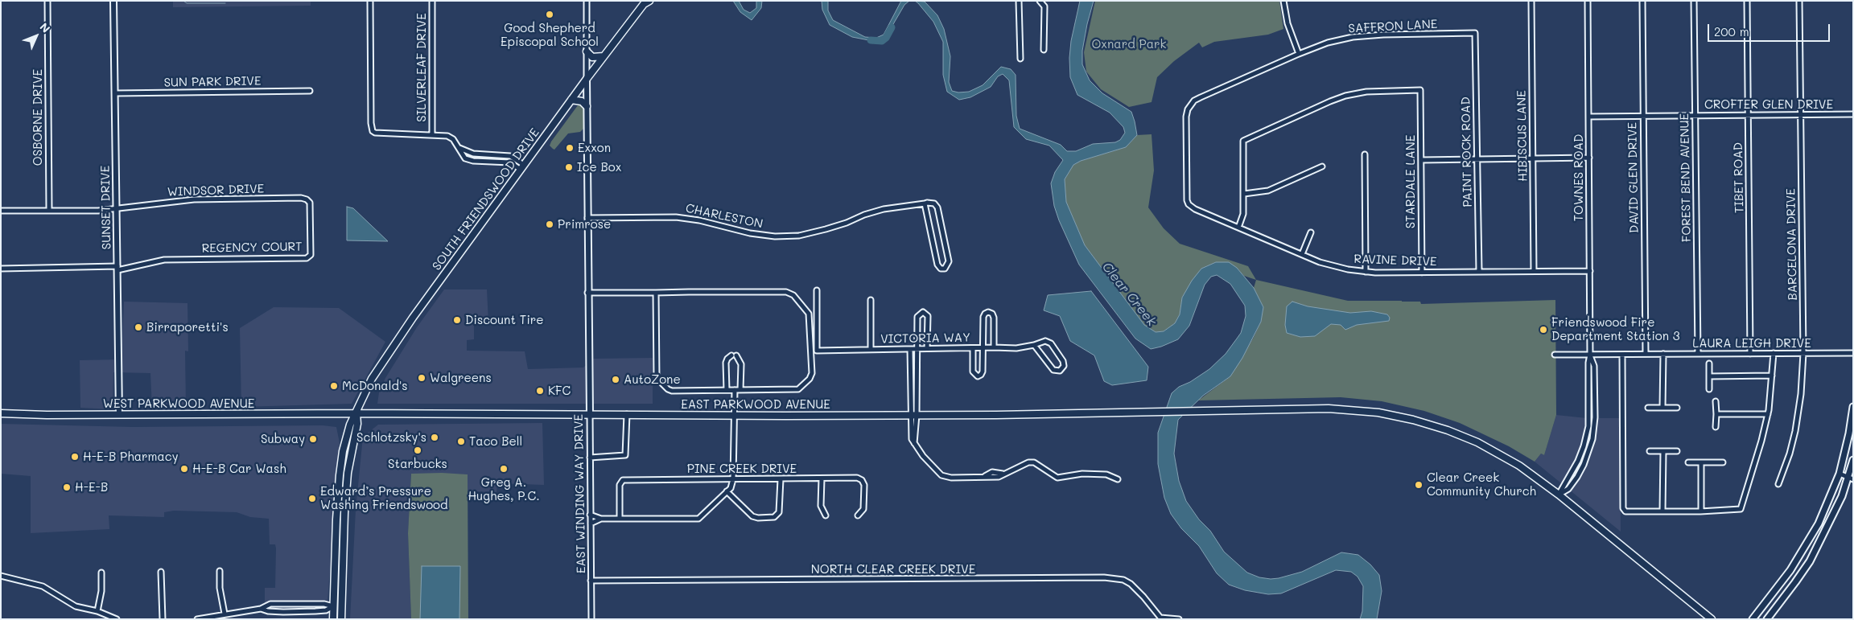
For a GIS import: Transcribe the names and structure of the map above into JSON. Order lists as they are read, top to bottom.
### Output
{
  "streets": {
    "main road": ["SOUTH FRIENDSWOOD DRIVE", "WEST PARKWOOD AVENUE", "EAST PARKWOOD AVENUE"],
    "street": [
      "SAFFRON LANE",
      "SILVERLEAF DRIVE",
      "SUN PARK DRIVE",
      "CROFTER GLEN DRIVE",
      "OSBORNE DRIVE",
      "HIBISCUS LANE",
      "PAINT ROCK ROAD",
      "TOWNES ROAD",
      "DAVID GLEN DRIVE",
      "FOREST BEND AVENUE",
      "TIBET ROAD",
      "STARDALE LANE",
      "WINDSOR DRIVE",
      "SUNSET DRIVE",
      "CHARLESTON",
      "BARCELONA DRIVE",
      "REGENCY COURT",
      "RAVINE DRIVE",
      "VICTORIA WAY",
      "LAURA LEIGH DRIVE",
      "PINE CREEK DRIVE",
      "EAST WINDING WAY DRIVE",
      "NORTH CLEAR CREEK DRIVE"
    ]
  },
  "crossings": [
    ["SAFFRON LANE", "PAINT ROCK ROAD"],
    ["SAFFRON LANE", "RAVINE DRIVE"],
    ["SUN PARK DRIVE", "SUNSET DRIVE"],
    ["CROFTER GLEN DRIVE", "TOWNES ROAD"],
    ["CROFTER GLEN DRIVE", "DAVID GLEN DRIVE"],
    ["CROFTER GLEN DRIVE", "FOREST BEND AVENUE"],
    ["CROFTER GLEN DRIVE", "TIBET ROAD"],
    ["CROFTER GLEN DRIVE", "BARCELONA DRIVE"],
    ["OSBORNE DRIVE", "WINDSOR DRIVE"],
    ["HIBISCUS LANE", "RAVINE DRIVE"],
    ["PAINT ROCK ROAD", "RAVINE DRIVE"],
    ["TOWNES ROAD", "RAVINE DRIVE"],
    ["TOWNES ROAD", "LAURA LEIGH DRIVE"],
    ["TOWNES ROAD", "EAST PARKWOOD AVENUE"],
    ["DAVID GLEN DRIVE", "LAURA LEIGH DRIVE"],
    ["FOREST BEND AVENUE", "LAURA LEIGH DRIVE"],
    ["TIBET ROAD", "LAURA LEIGH DRIVE"],
    ["STARDALE LANE", "RAVINE DRIVE"],
    ["WINDSOR DRIVE", "SUNSET DRIVE"],
    ["WINDSOR DRIVE", "REGENCY COURT"],
    ["SOUTH FRIENDSWOOD DRIVE", "WEST PARKWOOD AVENUE"],
    ["SOUTH FRIENDSWOOD DRIVE", "EAST PARKWOOD AVENUE"],
    ["SOUTH FRIENDSWOOD DRIVE", "EAST WINDING WAY DRIVE"],
    ["SUNSET DRIVE", "REGENCY COURT"],
    ["SUNSET DRIVE", "WEST PARKWOOD AVENUE"],
    ["CHARLESTON", "EAST WINDING WAY DRIVE"],
    ["BARCELONA DRIVE", "LAURA LEIGH DRIVE"],
    ["WEST PARKWOOD AVENUE", "EAST PARKWOOD AVENUE"],
    ["EAST PARKWOOD AVENUE", "EAST WINDING WAY DRIVE"],
    ["EAST WINDING WAY DRIVE", "NORTH CLEAR CREEK DRIVE"]
  ],
  "water": ["Clear Creek"],
  "parks": ["Oxnard Park"],
  "places": [
    "Good Shepherd Episcopal School",
    "Exxon",
    "Ice Box",
    "Primrose",
    "Discount Tire",
    "Birraporetti's",
    "Friendswood Fire Department Station 3",
    "Walgreens",
    "AutoZone",
    "McDonald's",
    "KFC",
    "Schlotzsky's",
    "Subway",
    "Taco Bell",
    "Starbucks",
    "H-E-B Pharmacy",
    "H-E-B Car Wash",
    "Greg A. Hughes, P.C.",
    "Clear Creek Community Church",
    "H-E-B",
    "Edward’s Pressure Washing Friendswood"
  ],
  "scale_bar": "200 m",
  "north": "top right"
}
